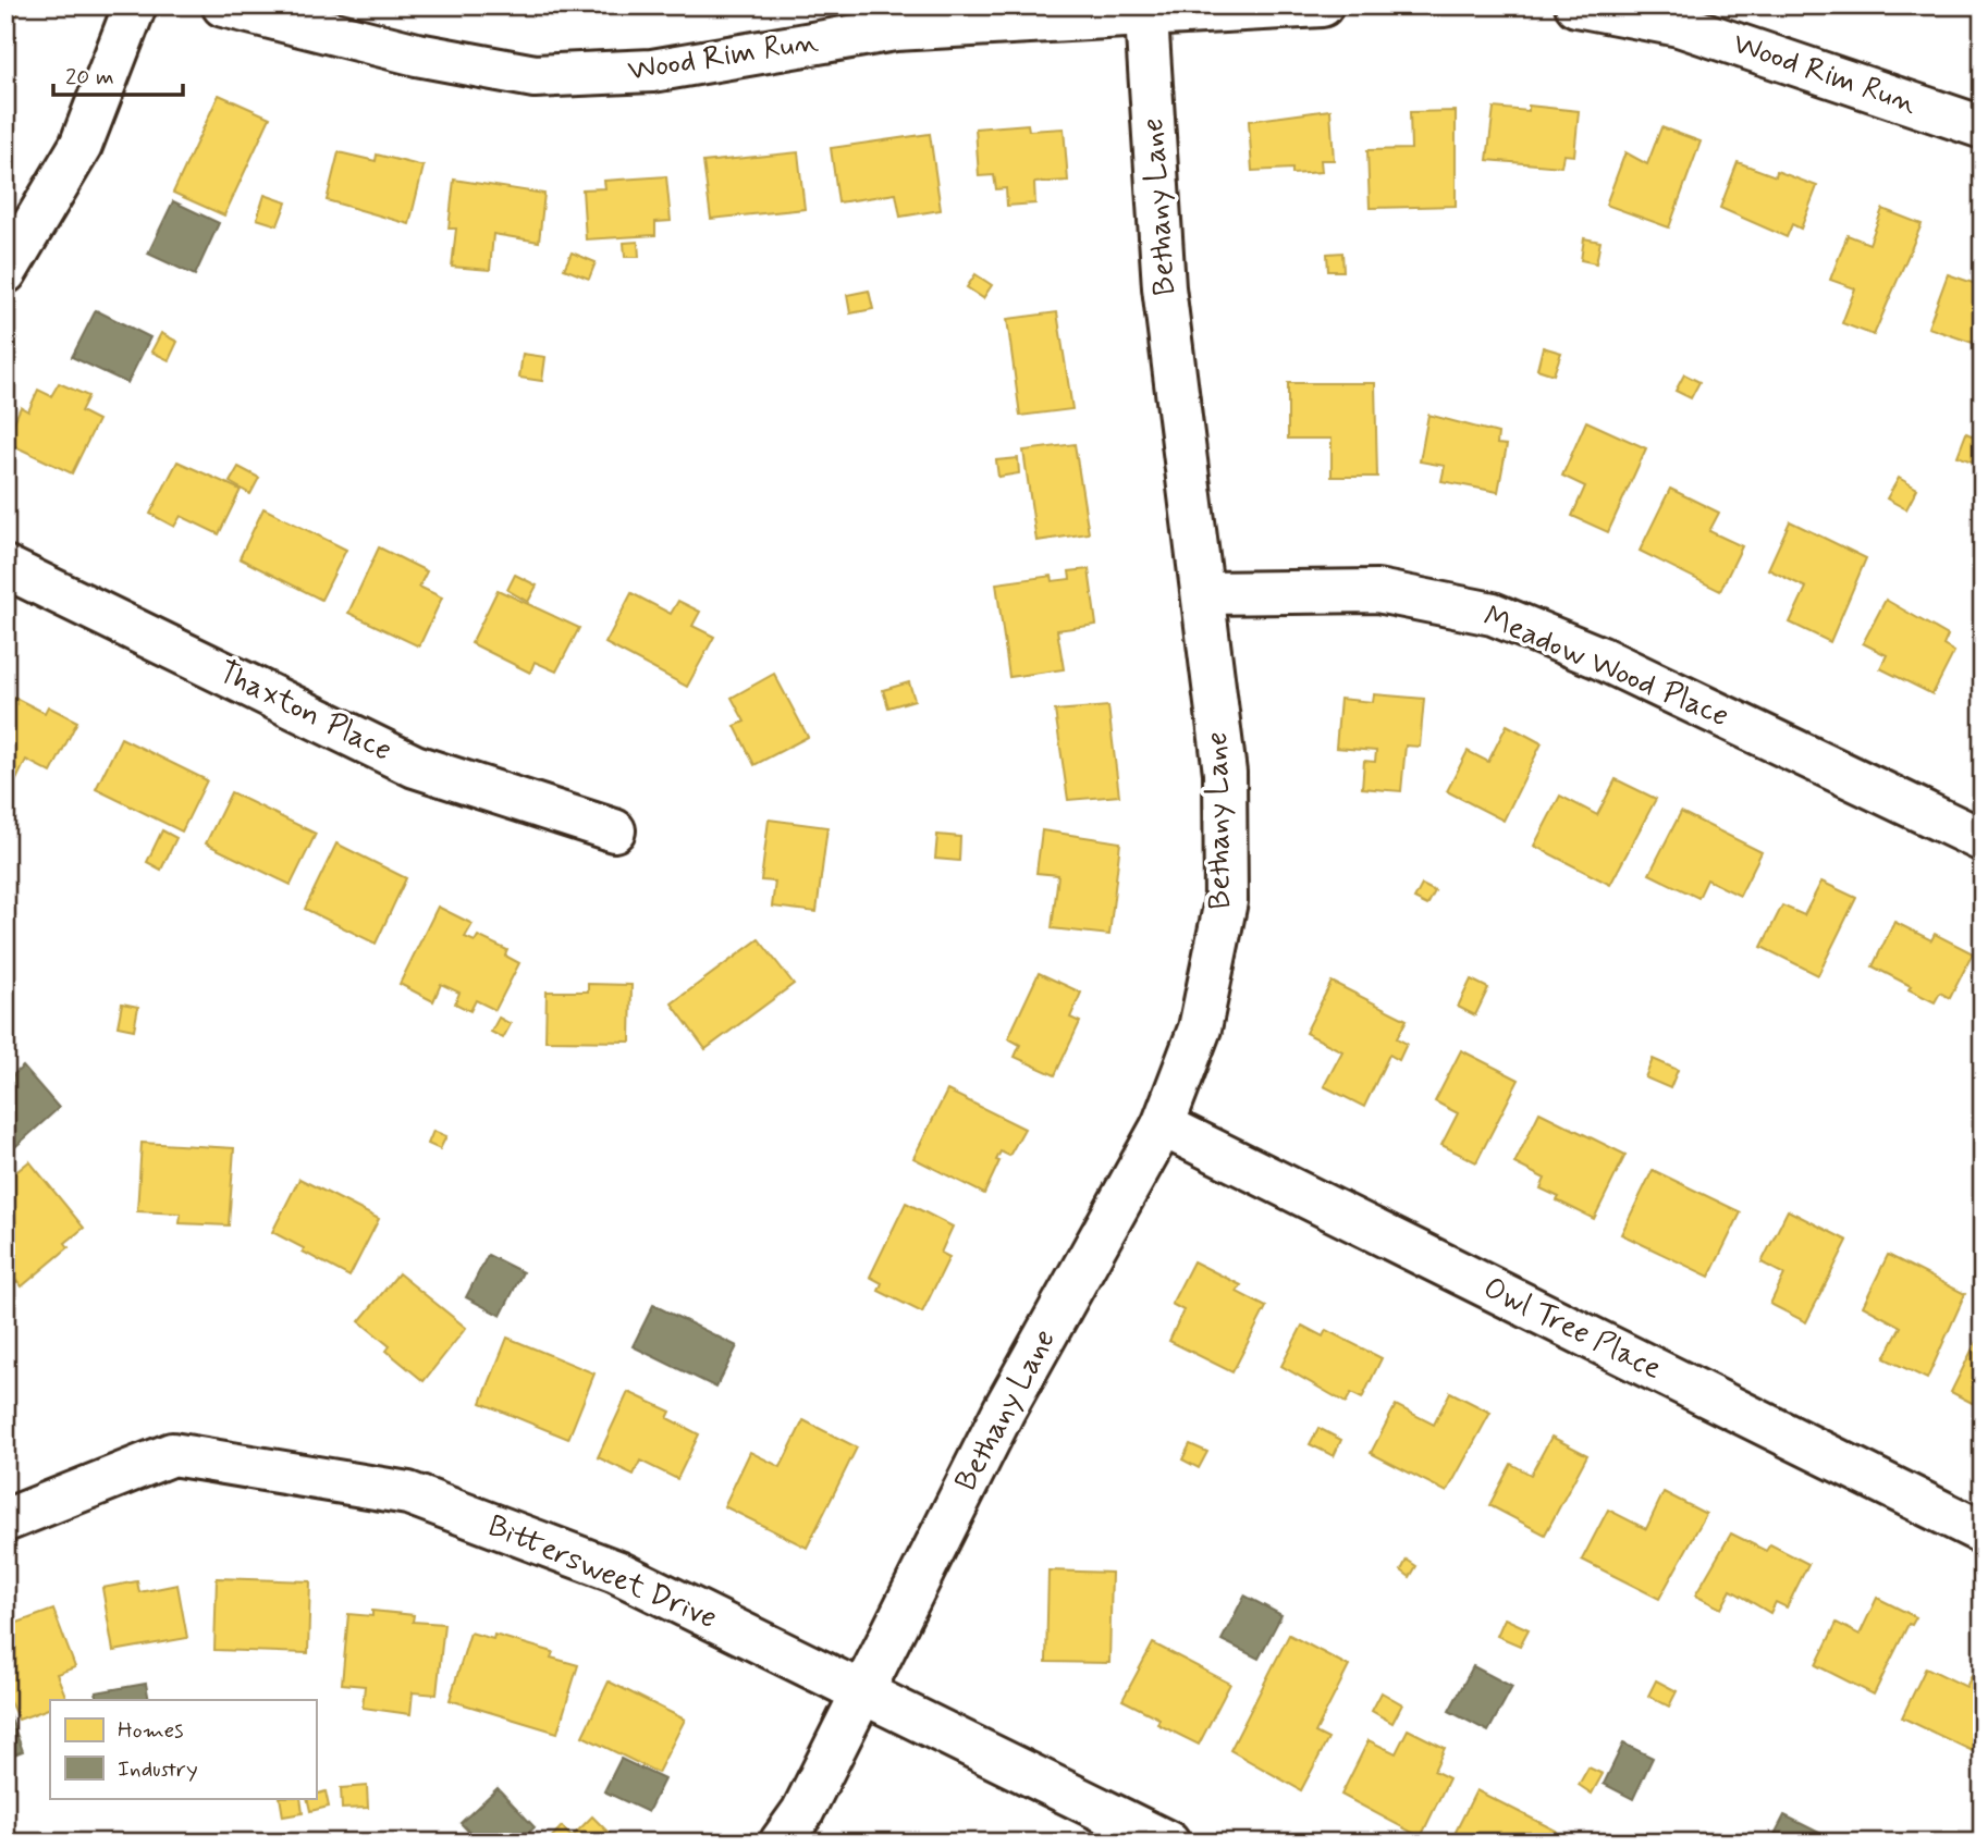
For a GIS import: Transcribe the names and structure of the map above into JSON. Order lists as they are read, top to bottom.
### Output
{
  "streets": {
    "street": [
      "Wood Rim Run",
      "Bethany Lane",
      "Meadow Wood Place",
      "Thaxton Place",
      "Owl Tree Place",
      "Bittersweet Drive"
    ]
  },
  "crossings": [
    ["Wood Rim Run", "Bethany Lane"],
    ["Bethany Lane", "Meadow Wood Place"],
    ["Bethany Lane", "Owl Tree Place"],
    ["Bethany Lane", "Bittersweet Drive"]
  ],
  "legend": ["Homes", "Industry"],
  "scale_bar": "20 m"
}
